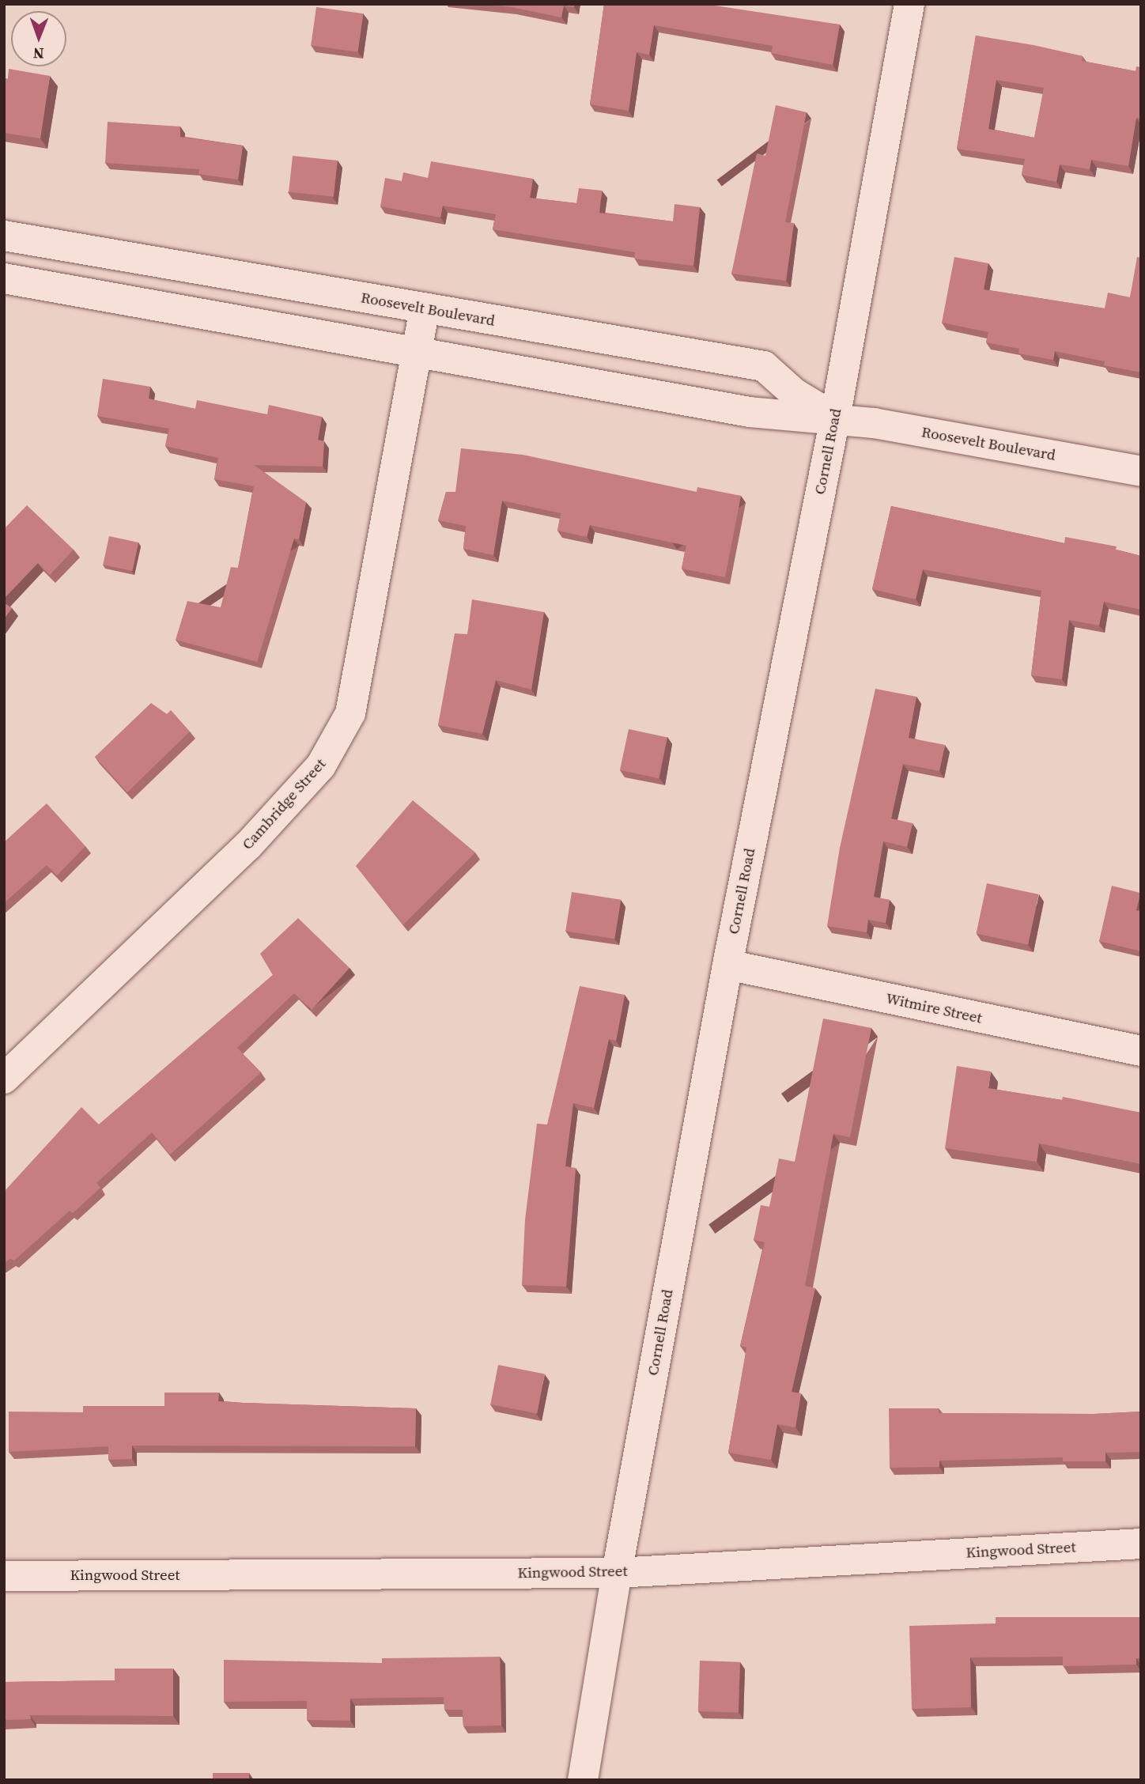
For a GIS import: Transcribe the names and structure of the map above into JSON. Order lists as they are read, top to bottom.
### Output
{
  "streets": {
    "street": [
      "Roosevelt Boulevard",
      "Cornell Road",
      "Cambridge Street",
      "Witmire Street",
      "Kingwood Street"
    ]
  },
  "crossings": [
    ["Roosevelt Boulevard", "Cornell Road"],
    ["Roosevelt Boulevard", "Cambridge Street"],
    ["Cornell Road", "Witmire Street"],
    ["Cornell Road", "Kingwood Street"]
  ],
  "north": "bottom"
}
